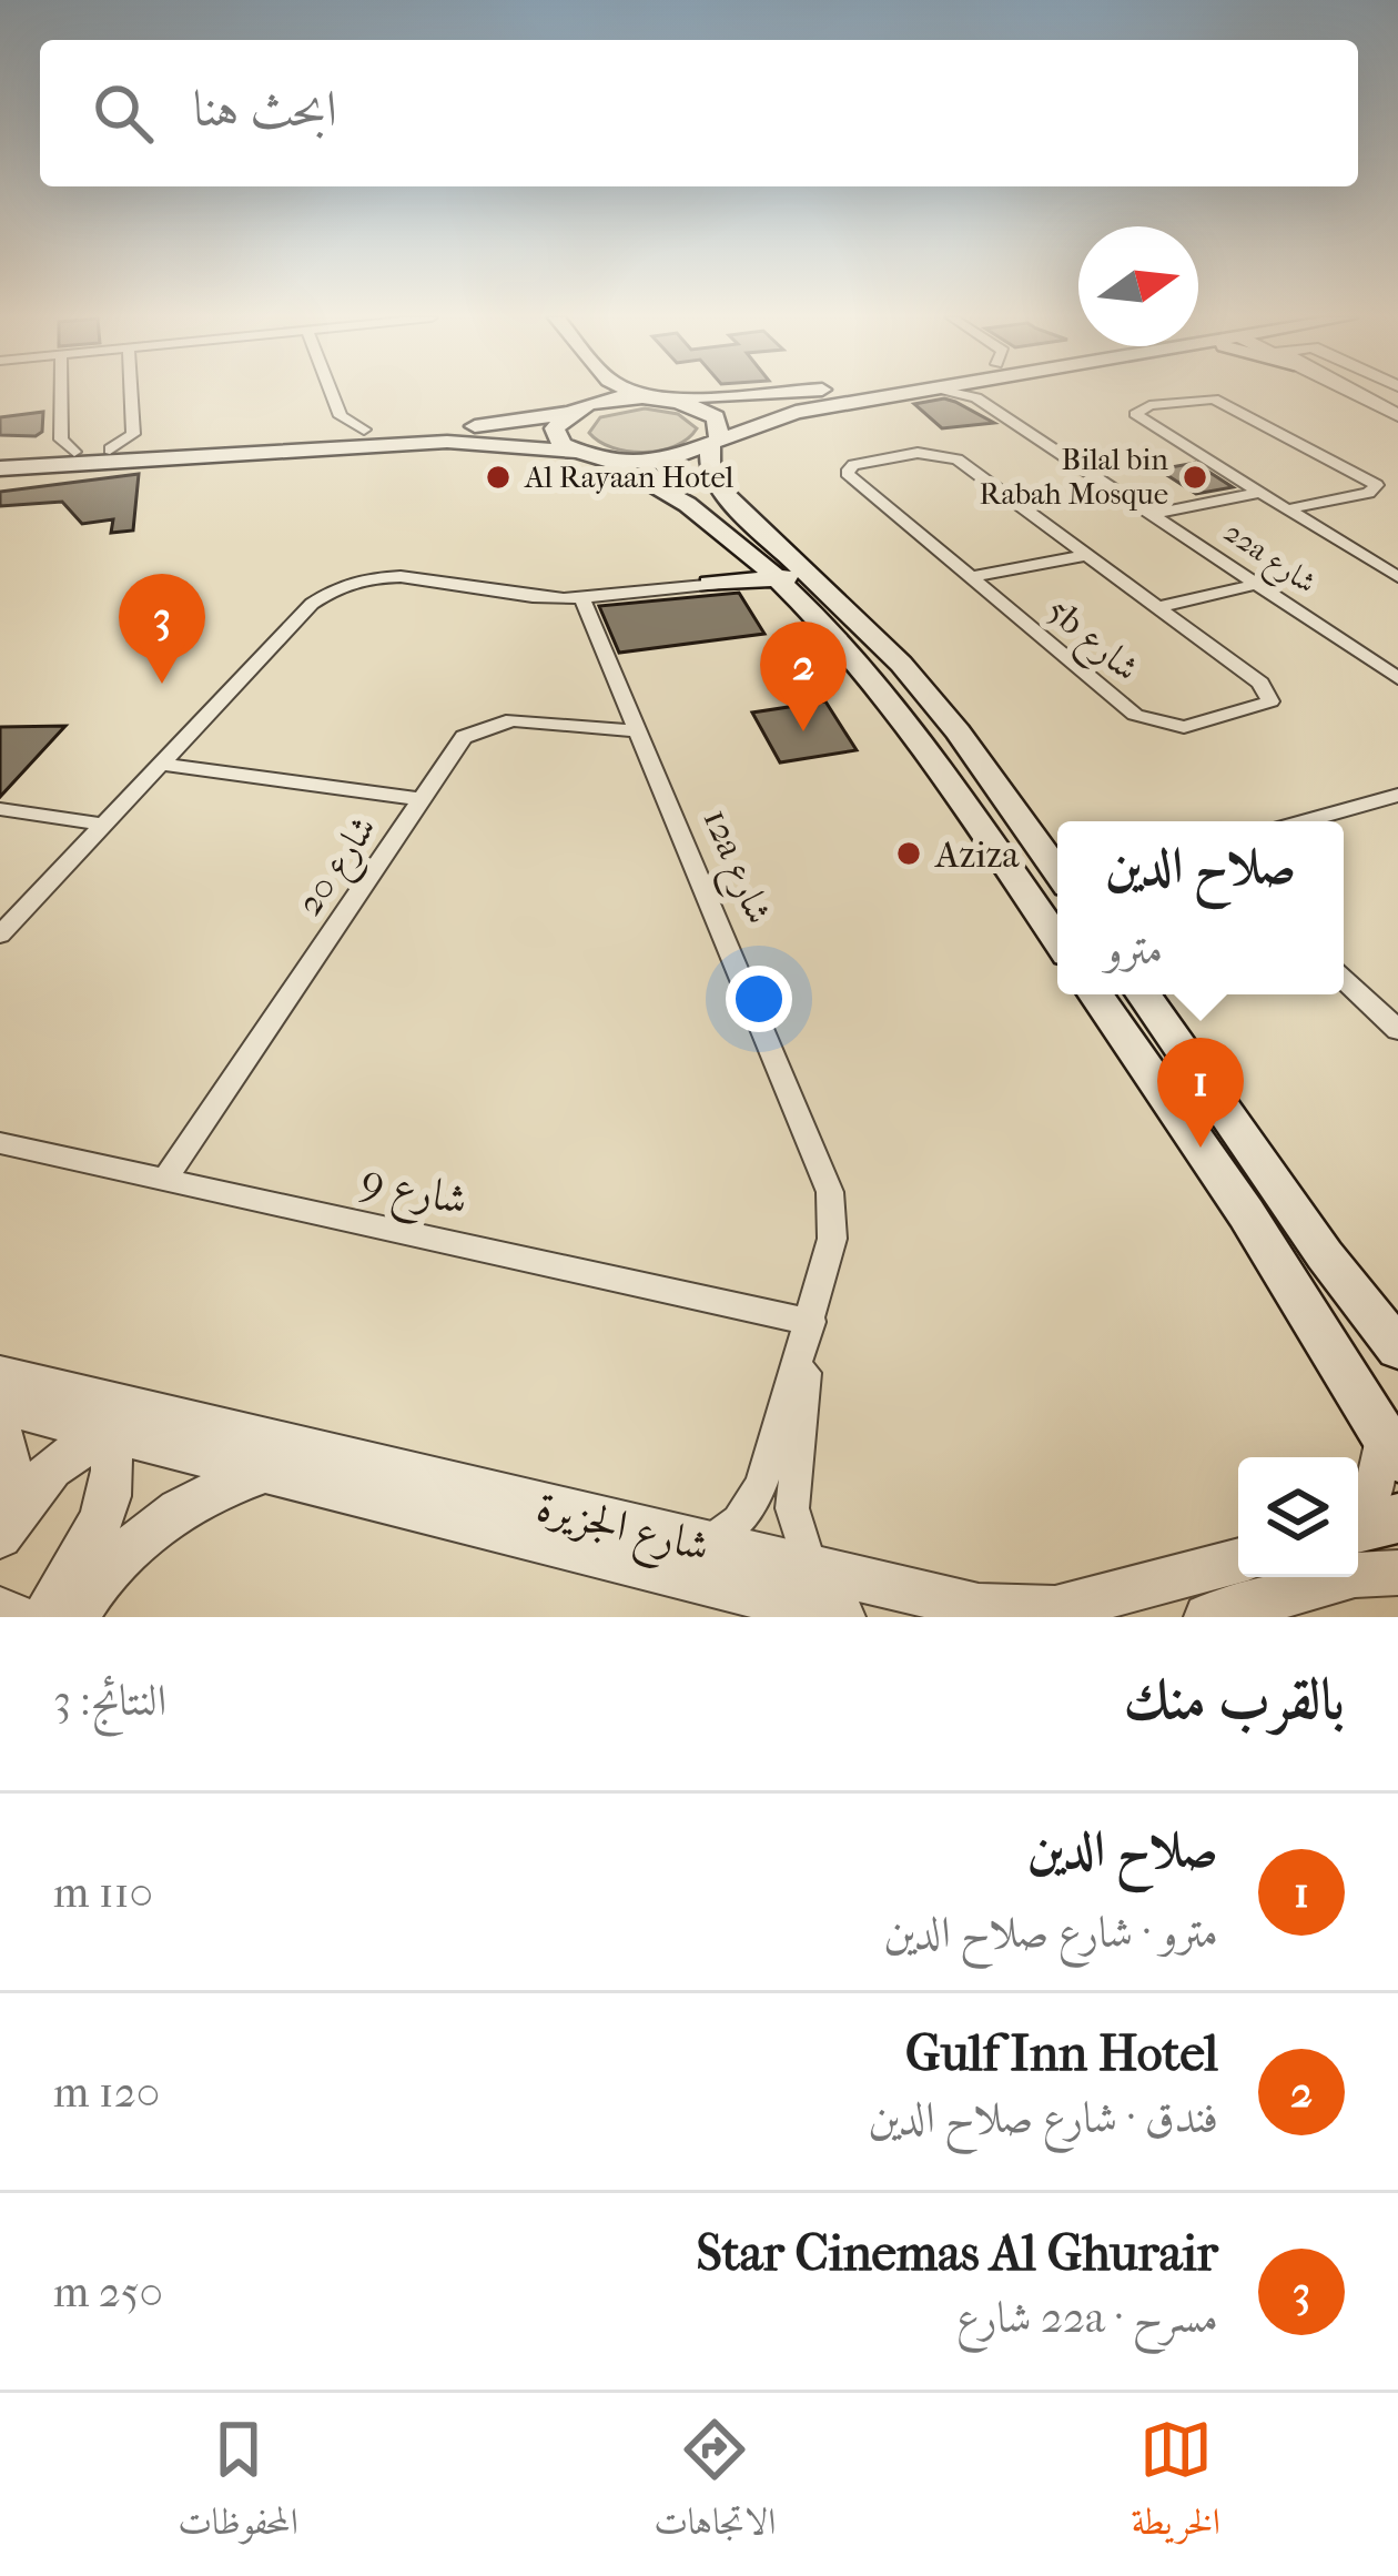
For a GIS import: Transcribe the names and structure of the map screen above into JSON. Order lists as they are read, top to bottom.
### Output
{
  "streets": {
    "street": [
      "22a شارع",
      "5b شارع",
      "شارع 20",
      "12a شارع",
      "شارع 9",
      "شارع الجزيرة"
    ]
  },
  "crossings": [
    ["22a شارع", "5b شارع"],
    ["شارع 20", "12a شارع"],
    ["شارع 20", "شارع 9"],
    ["12a شارع", "شارع 9"],
    ["12a شارع", "شارع الجزيرة"]
  ],
  "places": ["Al Rayaan Hotel", "Bilal bin Rabah Mosque", "Aziza"],
  "north": "right",
  "page": {
    "search": "ابحث هنا",
    "pins": ["3", "2", "1"],
    "popup": ["صلاح الدين", "مترو"],
    "heading": ["بالقرب منك", "النتائج: 3"],
    "list": [
      {
        "mark": "1",
        "name": "صلاح الدين",
        "note": "مترو · شارع صلاح الدين",
        "value": "110 m"
      },
      {
        "mark": "2",
        "name": "Gulf Inn Hotel",
        "note": "فندق · شارع صلاح الدين",
        "value": "120 m"
      },
      {
        "mark": "3",
        "name": "Star Cinemas Al Ghurair",
        "note": "مسرح · 22a شارع",
        "value": "250 m"
      }
    ],
    "nav": ["الخريطة", "الاتجاهات", "المحفوظات"]
  }
}
